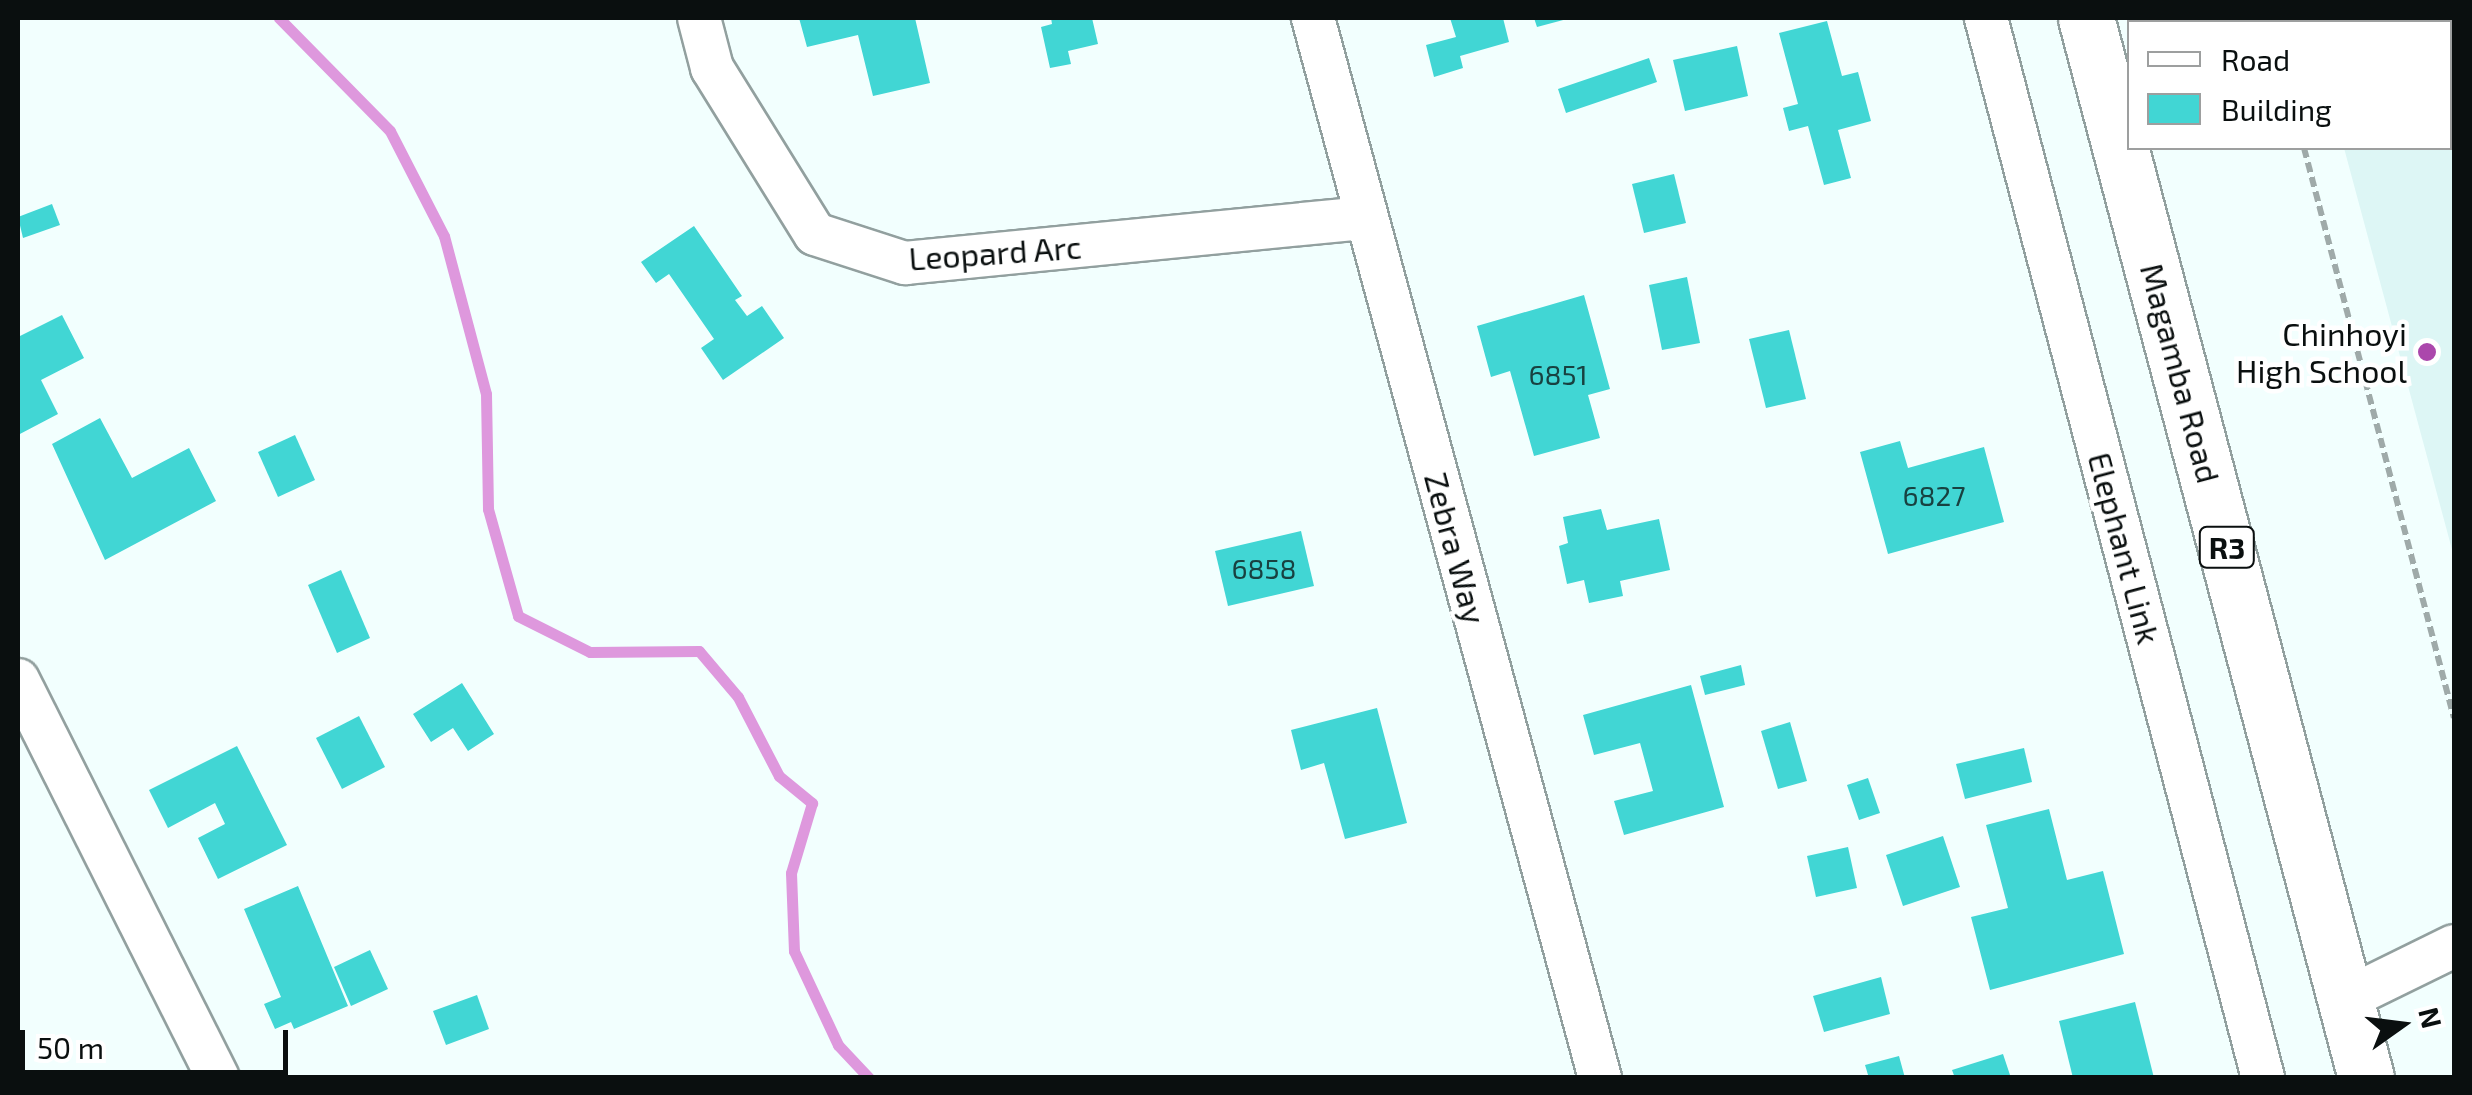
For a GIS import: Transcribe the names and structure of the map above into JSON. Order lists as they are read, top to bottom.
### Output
{
  "streets": {
    "highway": ["Magamba Road", "R3"],
    "street": ["Leopard Arc", "Zebra Way", "Elephant Link"]
  },
  "crossings": [
    ["Leopard Arc", "Zebra Way"]
  ],
  "places": ["Chinhoyi High School"],
  "house_numbers": ["6851", "6827", "6858"],
  "legend": ["Road", "Building"],
  "scale_bar": "50 m",
  "north": "right"
}
